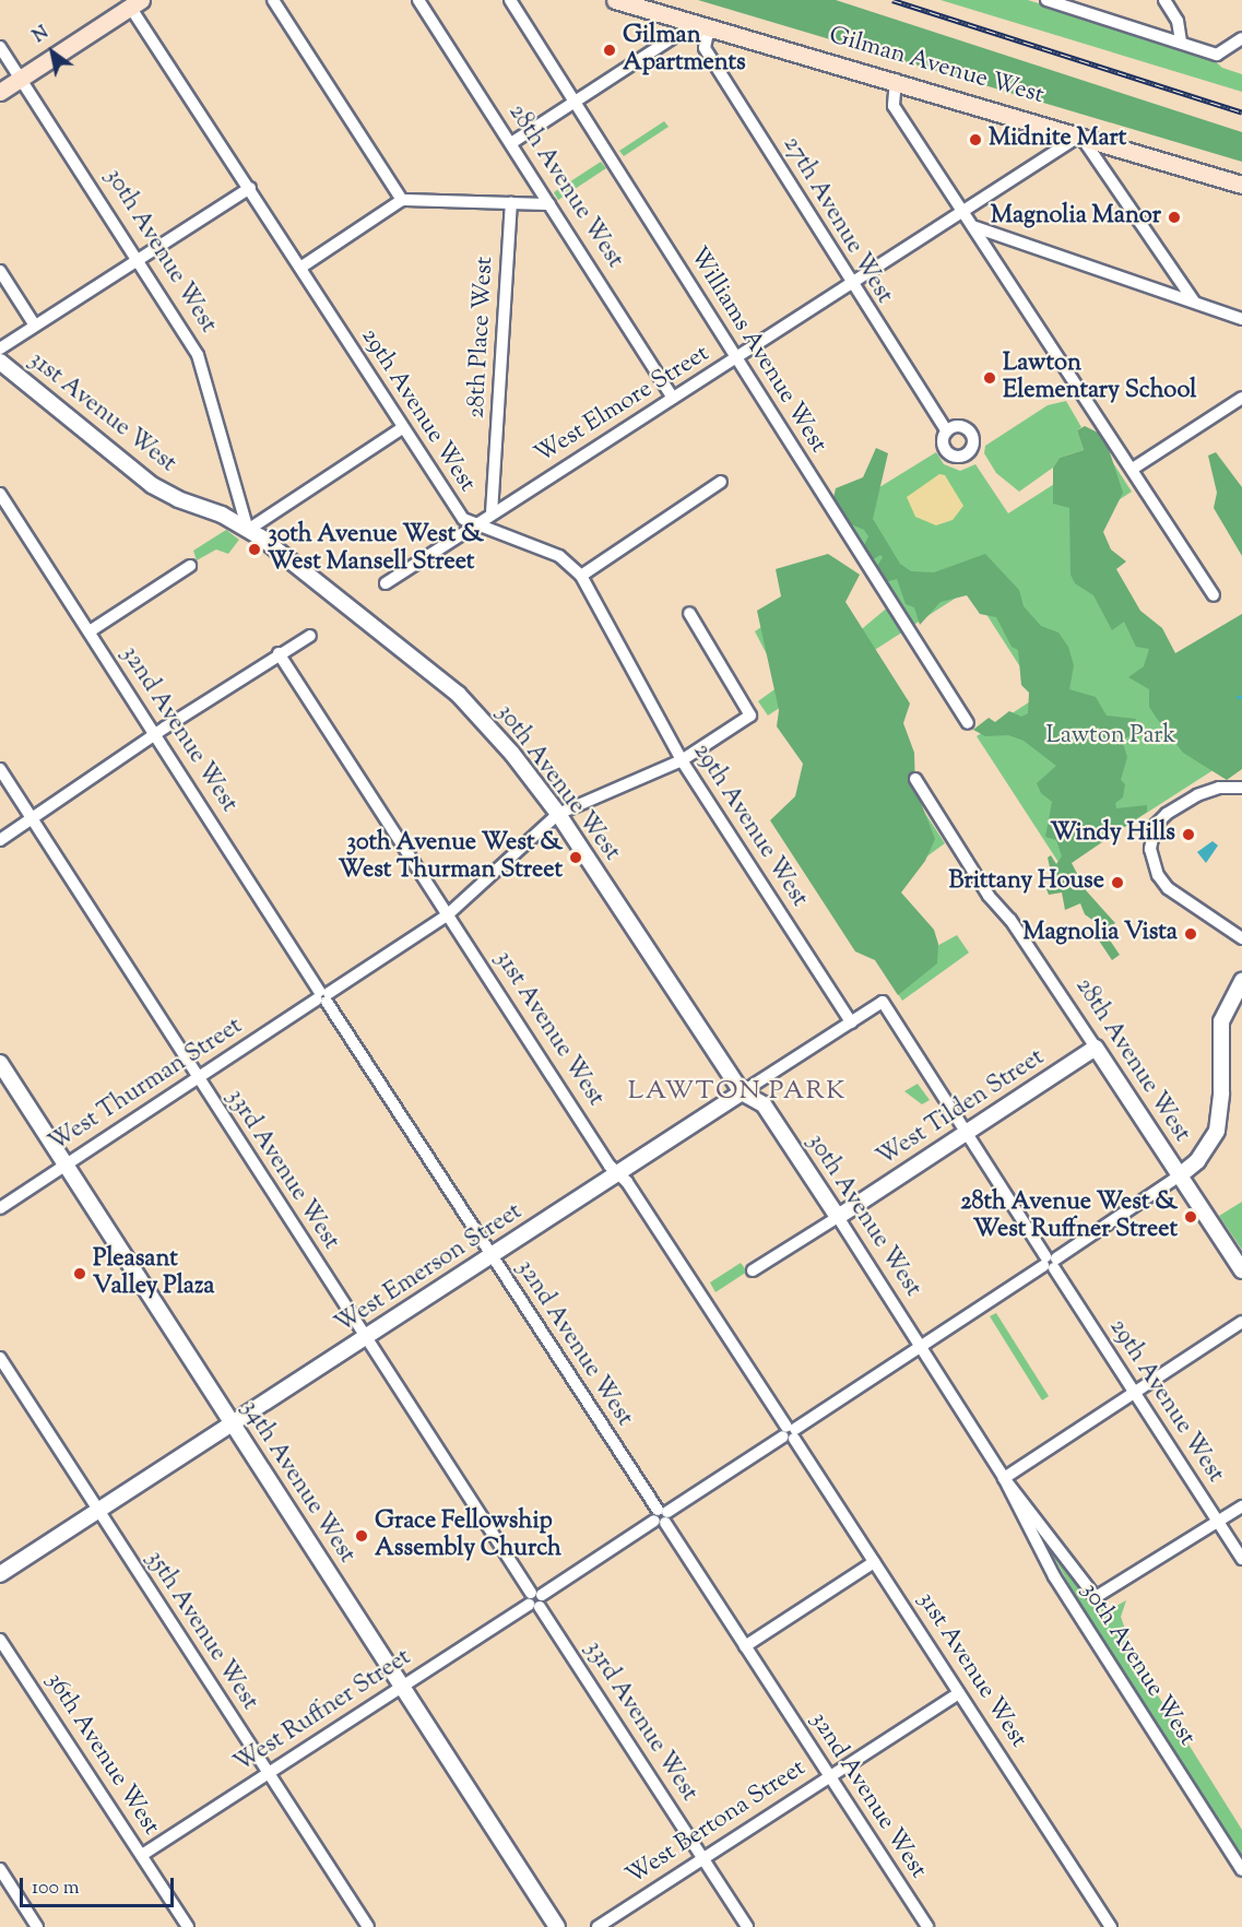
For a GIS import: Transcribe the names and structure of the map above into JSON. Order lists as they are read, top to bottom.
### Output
{
  "streets": {
    "main road": ["Gilman Avenue West"],
    "street": [
      "28th Avenue West",
      "27th Avenue West",
      "30th Avenue West",
      "28th Place West",
      "Williams Avenue West",
      "West Elmore Street",
      "29th Avenue West",
      "31st Avenue West",
      "32nd Avenue West",
      "West Thurman Street",
      "West Tilden Street",
      "33rd Avenue West",
      "West Emerson Street",
      "34th Avenue West",
      "35th Avenue West",
      "West Ruffner Street",
      "36th Avenue West",
      "West Bertona Street"
    ]
  },
  "crossings": [
    ["Gilman Avenue West", "27th Avenue West"],
    ["Gilman Avenue West", "West Elmore Street"],
    ["28th Avenue West", "West Elmore Street"],
    ["28th Avenue West", "West Tilden Street"],
    ["28th Avenue West", "West Ruffner Street"],
    ["27th Avenue West", "West Elmore Street"],
    ["30th Avenue West", "29th Avenue West"],
    ["30th Avenue West", "31st Avenue West"],
    ["30th Avenue West", "West Thurman Street"],
    ["30th Avenue West", "West Tilden Street"],
    ["30th Avenue West", "West Emerson Street"],
    ["30th Avenue West", "West Ruffner Street"],
    ["28th Place West", "West Elmore Street"],
    ["Williams Avenue West", "West Elmore Street"],
    ["West Elmore Street", "29th Avenue West"],
    ["29th Avenue West", "West Thurman Street"],
    ["29th Avenue West", "West Tilden Street"],
    ["29th Avenue West", "West Emerson Street"],
    ["29th Avenue West", "West Ruffner Street"],
    ["31st Avenue West", "West Thurman Street"],
    ["31st Avenue West", "West Emerson Street"],
    ["31st Avenue West", "West Ruffner Street"],
    ["31st Avenue West", "West Bertona Street"],
    ["32nd Avenue West", "West Thurman Street"],
    ["32nd Avenue West", "West Emerson Street"],
    ["32nd Avenue West", "West Ruffner Street"],
    ["32nd Avenue West", "West Bertona Street"],
    ["West Thurman Street", "33rd Avenue West"],
    ["West Thurman Street", "34th Avenue West"],
    ["33rd Avenue West", "West Emerson Street"],
    ["33rd Avenue West", "West Ruffner Street"],
    ["33rd Avenue West", "West Bertona Street"],
    ["West Emerson Street", "34th Avenue West"],
    ["West Emerson Street", "35th Avenue West"],
    ["34th Avenue West", "West Ruffner Street"],
    ["35th Avenue West", "West Ruffner Street"],
    ["West Ruffner Street", "36th Avenue West"]
  ],
  "districts": ["LAWTON PARK"],
  "parks": ["Lawton Park"],
  "places": [
    "Gilman Apartments",
    "Midnite Mart",
    "Magnolia Manor",
    "Lawton Elementary School",
    "30th Avenue West & West Mansell Street",
    "Windy Hills",
    "30th Avenue West & West Thurman Street",
    "Brittany House",
    "Magnolia Vista",
    "28th Avenue West & West Ruffner Street",
    "Pleasant Valley Plaza",
    "Grace Fellowship Assembly Church"
  ],
  "scale_bar": "100 m",
  "north": "top left"
}
